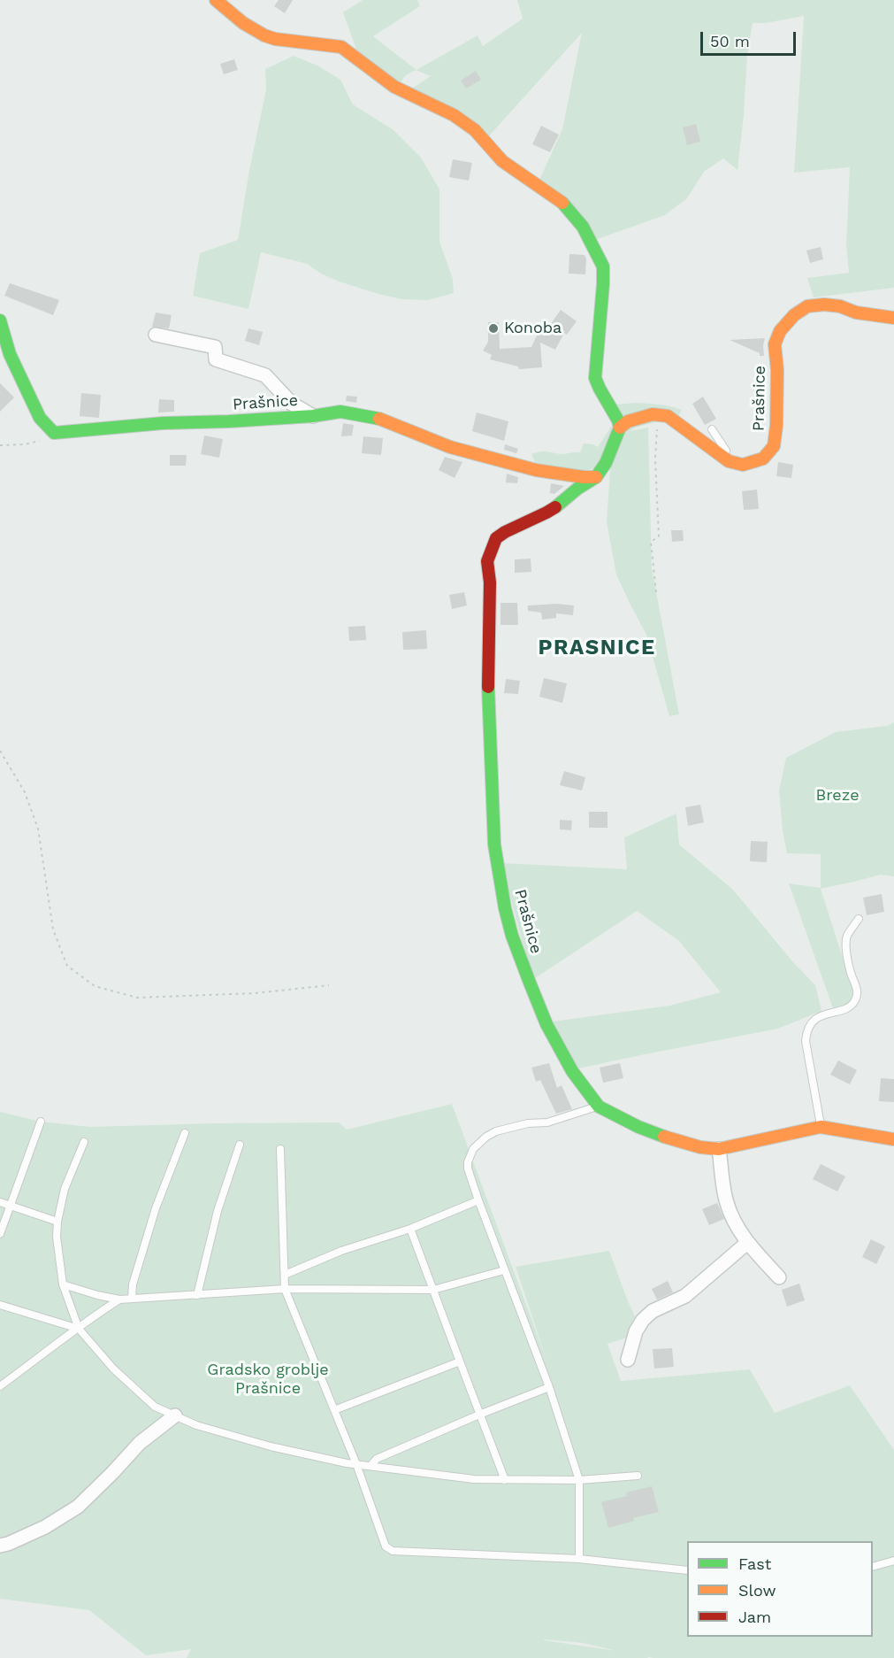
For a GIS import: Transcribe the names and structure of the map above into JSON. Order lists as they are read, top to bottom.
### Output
{
  "streets": {
    "street": ["Prašnice"]
  },
  "districts": ["PRASNICE"],
  "parks": ["Breze", "Gradsko groblje Prašnice"],
  "places": ["Konoba"],
  "legend": ["Fast", "Slow", "Jam"],
  "scale_bar": "50 m"
}
